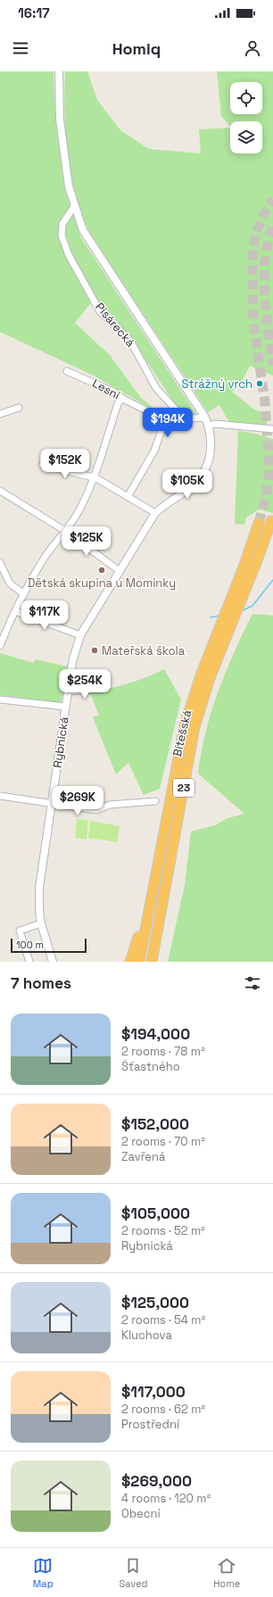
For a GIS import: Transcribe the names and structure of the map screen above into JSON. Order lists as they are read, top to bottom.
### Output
{
  "streets": {
    "highway": ["Bítešská", "23"],
    "street": ["Pisárecká", "Lesní", "Rybnická"]
  },
  "crossings": [
    ["Pisárecká", "Rybnická"]
  ],
  "places": ["Strážný vrch", "Dětská skupina u Mominky", "Mateřská škola"],
  "scale_bar": "100 m",
  "page": {
    "status": "16:17",
    "header": "Homiq",
    "price": [
      "$194K",
      "$152K",
      "$105K",
      "$125K",
      "$117K",
      "$254K",
      "$269K"
    ],
    "scale": "100 m",
    "heading": "7 homes",
    "list": [
      {
        "name": "$194,000",
        "note": "2 rooms · 78 m² · Šťastného"
      },
      {
        "name": "$152,000",
        "note": "2 rooms · 70 m² · Zavřená"
      },
      {
        "name": "$105,000",
        "note": "2 rooms · 52 m² · Rybnická"
      },
      {
        "name": "$125,000",
        "note": "2 rooms · 54 m² · Kluchova"
      },
      {
        "name": "$117,000",
        "note": "2 rooms · 62 m² · Prostřední"
      },
      {
        "name": "$269,000",
        "note": "4 rooms · 120 m² · Obecní"
      }
    ],
    "tabs": ["Map", "Saved", "Home"]
  }
}
